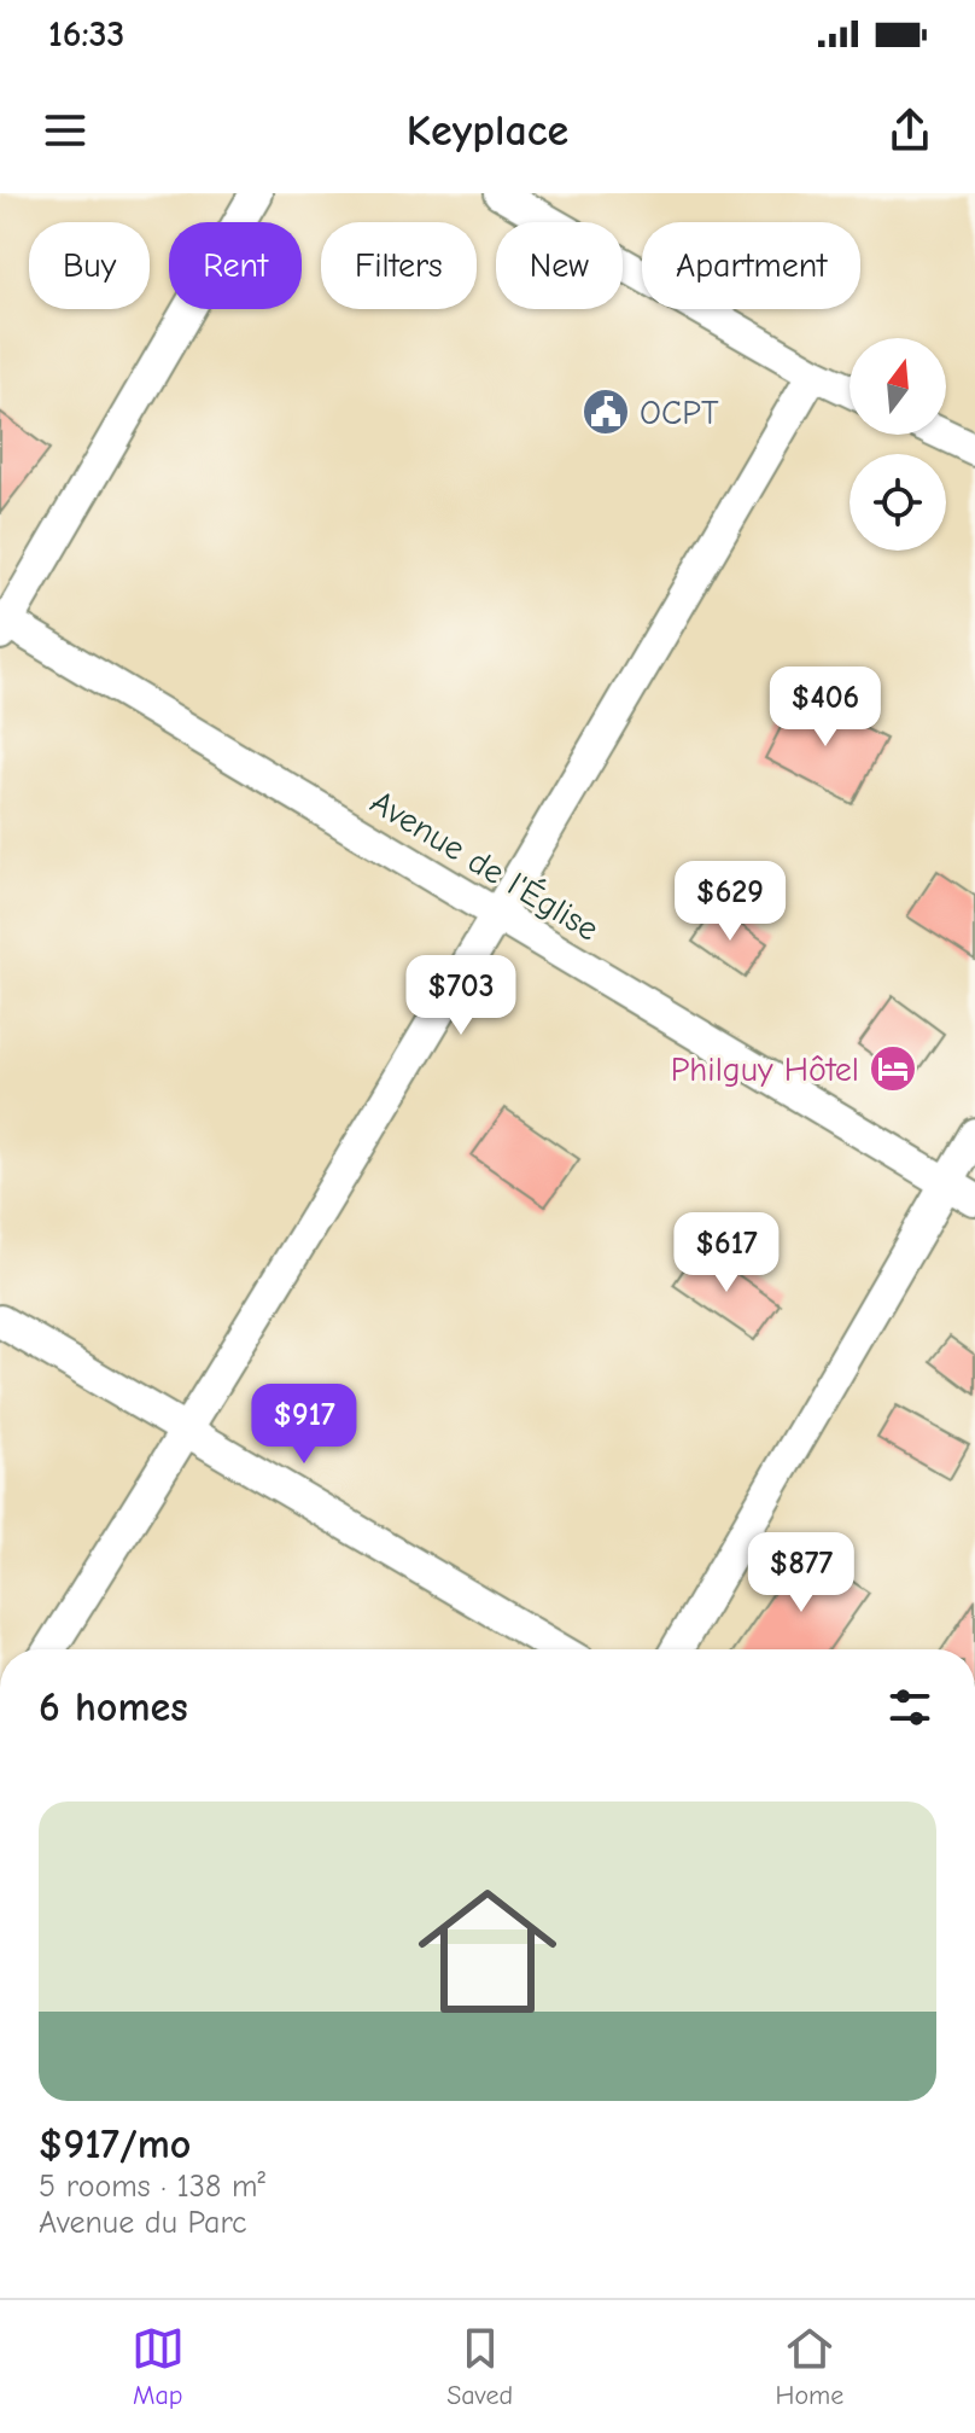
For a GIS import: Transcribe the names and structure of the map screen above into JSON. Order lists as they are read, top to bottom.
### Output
{
  "streets": {
    "street": ["Avenue de l'Église"]
  },
  "places": {
    "public building": ["OCPT"],
    "hotel": ["Philguy Hôtel"]
  },
  "north": "top",
  "page": {
    "status": "16:33",
    "header": "Keyplace",
    "chip": [
      "Buy",
      "Rent",
      "Filters",
      "New",
      "Apartment"
    ],
    "price": [
      "$406",
      "$629",
      "$703",
      "$617",
      "$917",
      "$877"
    ],
    "heading": "6 homes",
    "list": [
      {
        "name": "$917/mo",
        "note": "5 rooms · 138 m² · Avenue du Parc"
      }
    ],
    "tabs": ["Map", "Saved", "Home"]
  }
}
